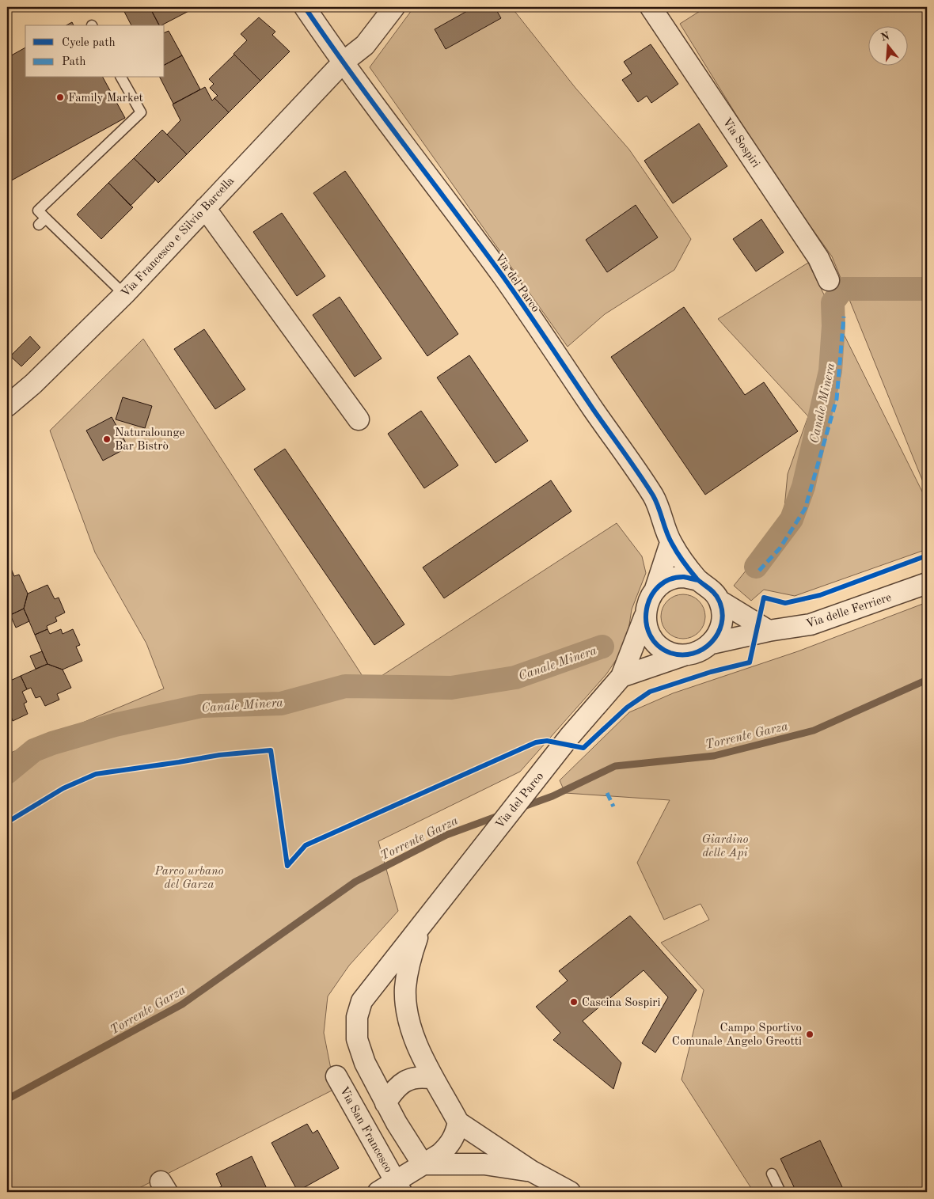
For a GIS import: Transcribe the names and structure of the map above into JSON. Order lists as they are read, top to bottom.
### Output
{
  "streets": {
    "street": [
      "Via Sospiri",
      "Via Francesco e Silvio Barcella",
      "Via del Parco",
      "Via delle Ferriere",
      "Via San Francesco"
    ]
  },
  "crossings": [
    ["Via Francesco e Silvio Barcella", "Via del Parco"],
    ["Via del Parco", "Via delle Ferriere"],
    ["Via del Parco", "Via San Francesco"]
  ],
  "water": ["Canale Minera", "Torrente Garza"],
  "parks": ["Giardino delle Api", "Parco urbano del Garza"],
  "places": [
    "Family Market",
    "Naturalounge Bar Bistrò",
    "Cascina Sospiri",
    "Campo Sportivo Comunale Angelo Greotti"
  ],
  "legend": ["Cycle path", "Path"],
  "north": "top"
}
